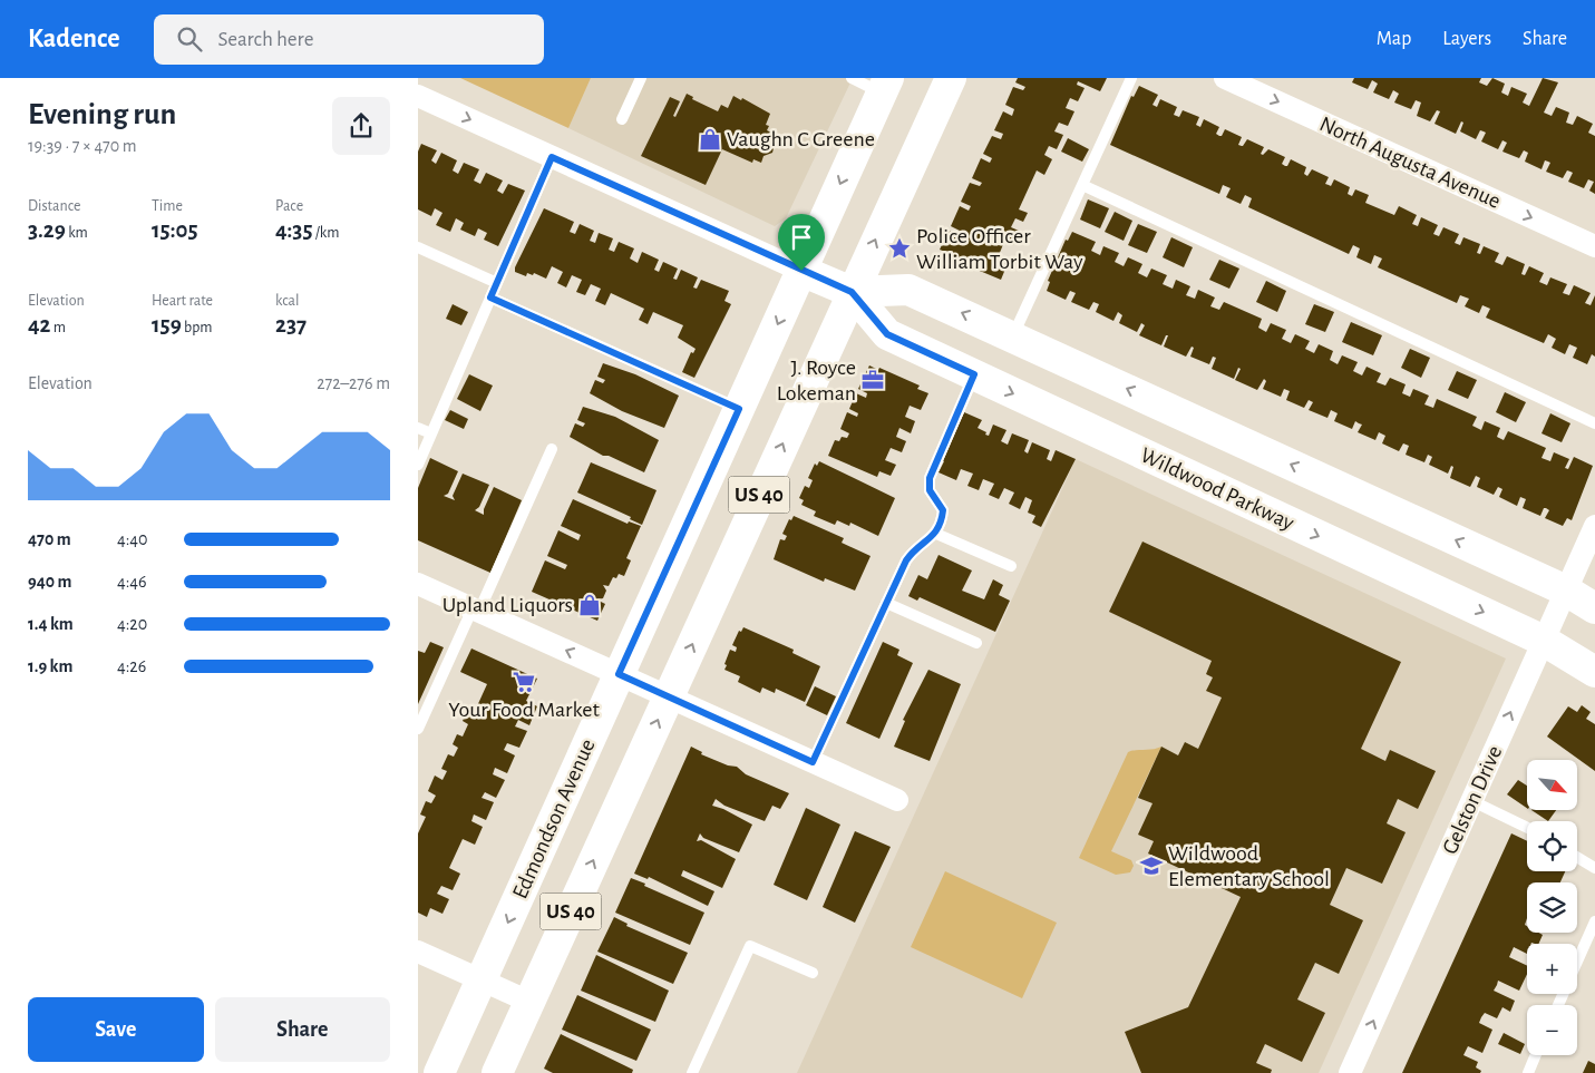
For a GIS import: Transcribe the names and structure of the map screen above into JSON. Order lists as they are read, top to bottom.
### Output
{
  "streets": {
    "main road": ["Wildwood Parkway", "US 40", "Edmondson Avenue"],
    "street": ["North Augusta Avenue", "Gelston Drive"]
  },
  "crossings": [
    ["Wildwood Parkway", "US 40"],
    ["Wildwood Parkway", "Gelston Drive"],
    ["Wildwood Parkway", "Edmondson Avenue"]
  ],
  "one_way": ["North Augusta Avenue", "Gelston Drive"],
  "places": {
    "shop": ["Vaughn C Greene", "Upland Liquors"],
    "place": ["Police Officer William Torbit Way"],
    "office": ["J. Royce Lokeman"],
    "supermarket": ["Your Food Market"],
    "school or university": ["Wildwood Elementary School"]
  },
  "north": "bottom right",
  "page": {
    "header": "Kadence",
    "search": "Search here",
    "nav": ["Map", "Layers", "Share"],
    "heading": ["Evening run", "19:39 · 7 × 470 m"],
    "stats": [
      ["Distance", "3.29 km"],
      ["Time", "15:05"],
      ["Pace", "4:35 /km"],
      ["Elevation", "42 m"],
      ["Heart rate", "159 bpm"],
      ["kcal", "237"]
    ],
    "chart": ["Elevation", "272–276 m"],
    "list": [
      {
        "name": "470 m",
        "note": "4:40"
      },
      {
        "name": "940 m",
        "note": "4:46"
      },
      {
        "name": "1.4 km",
        "note": "4:20"
      },
      {
        "name": "1.9 km",
        "note": "4:26"
      }
    ],
    "map_buttons": ["+", "−"],
    "buttons": ["Save", "Share"]
  }
}
